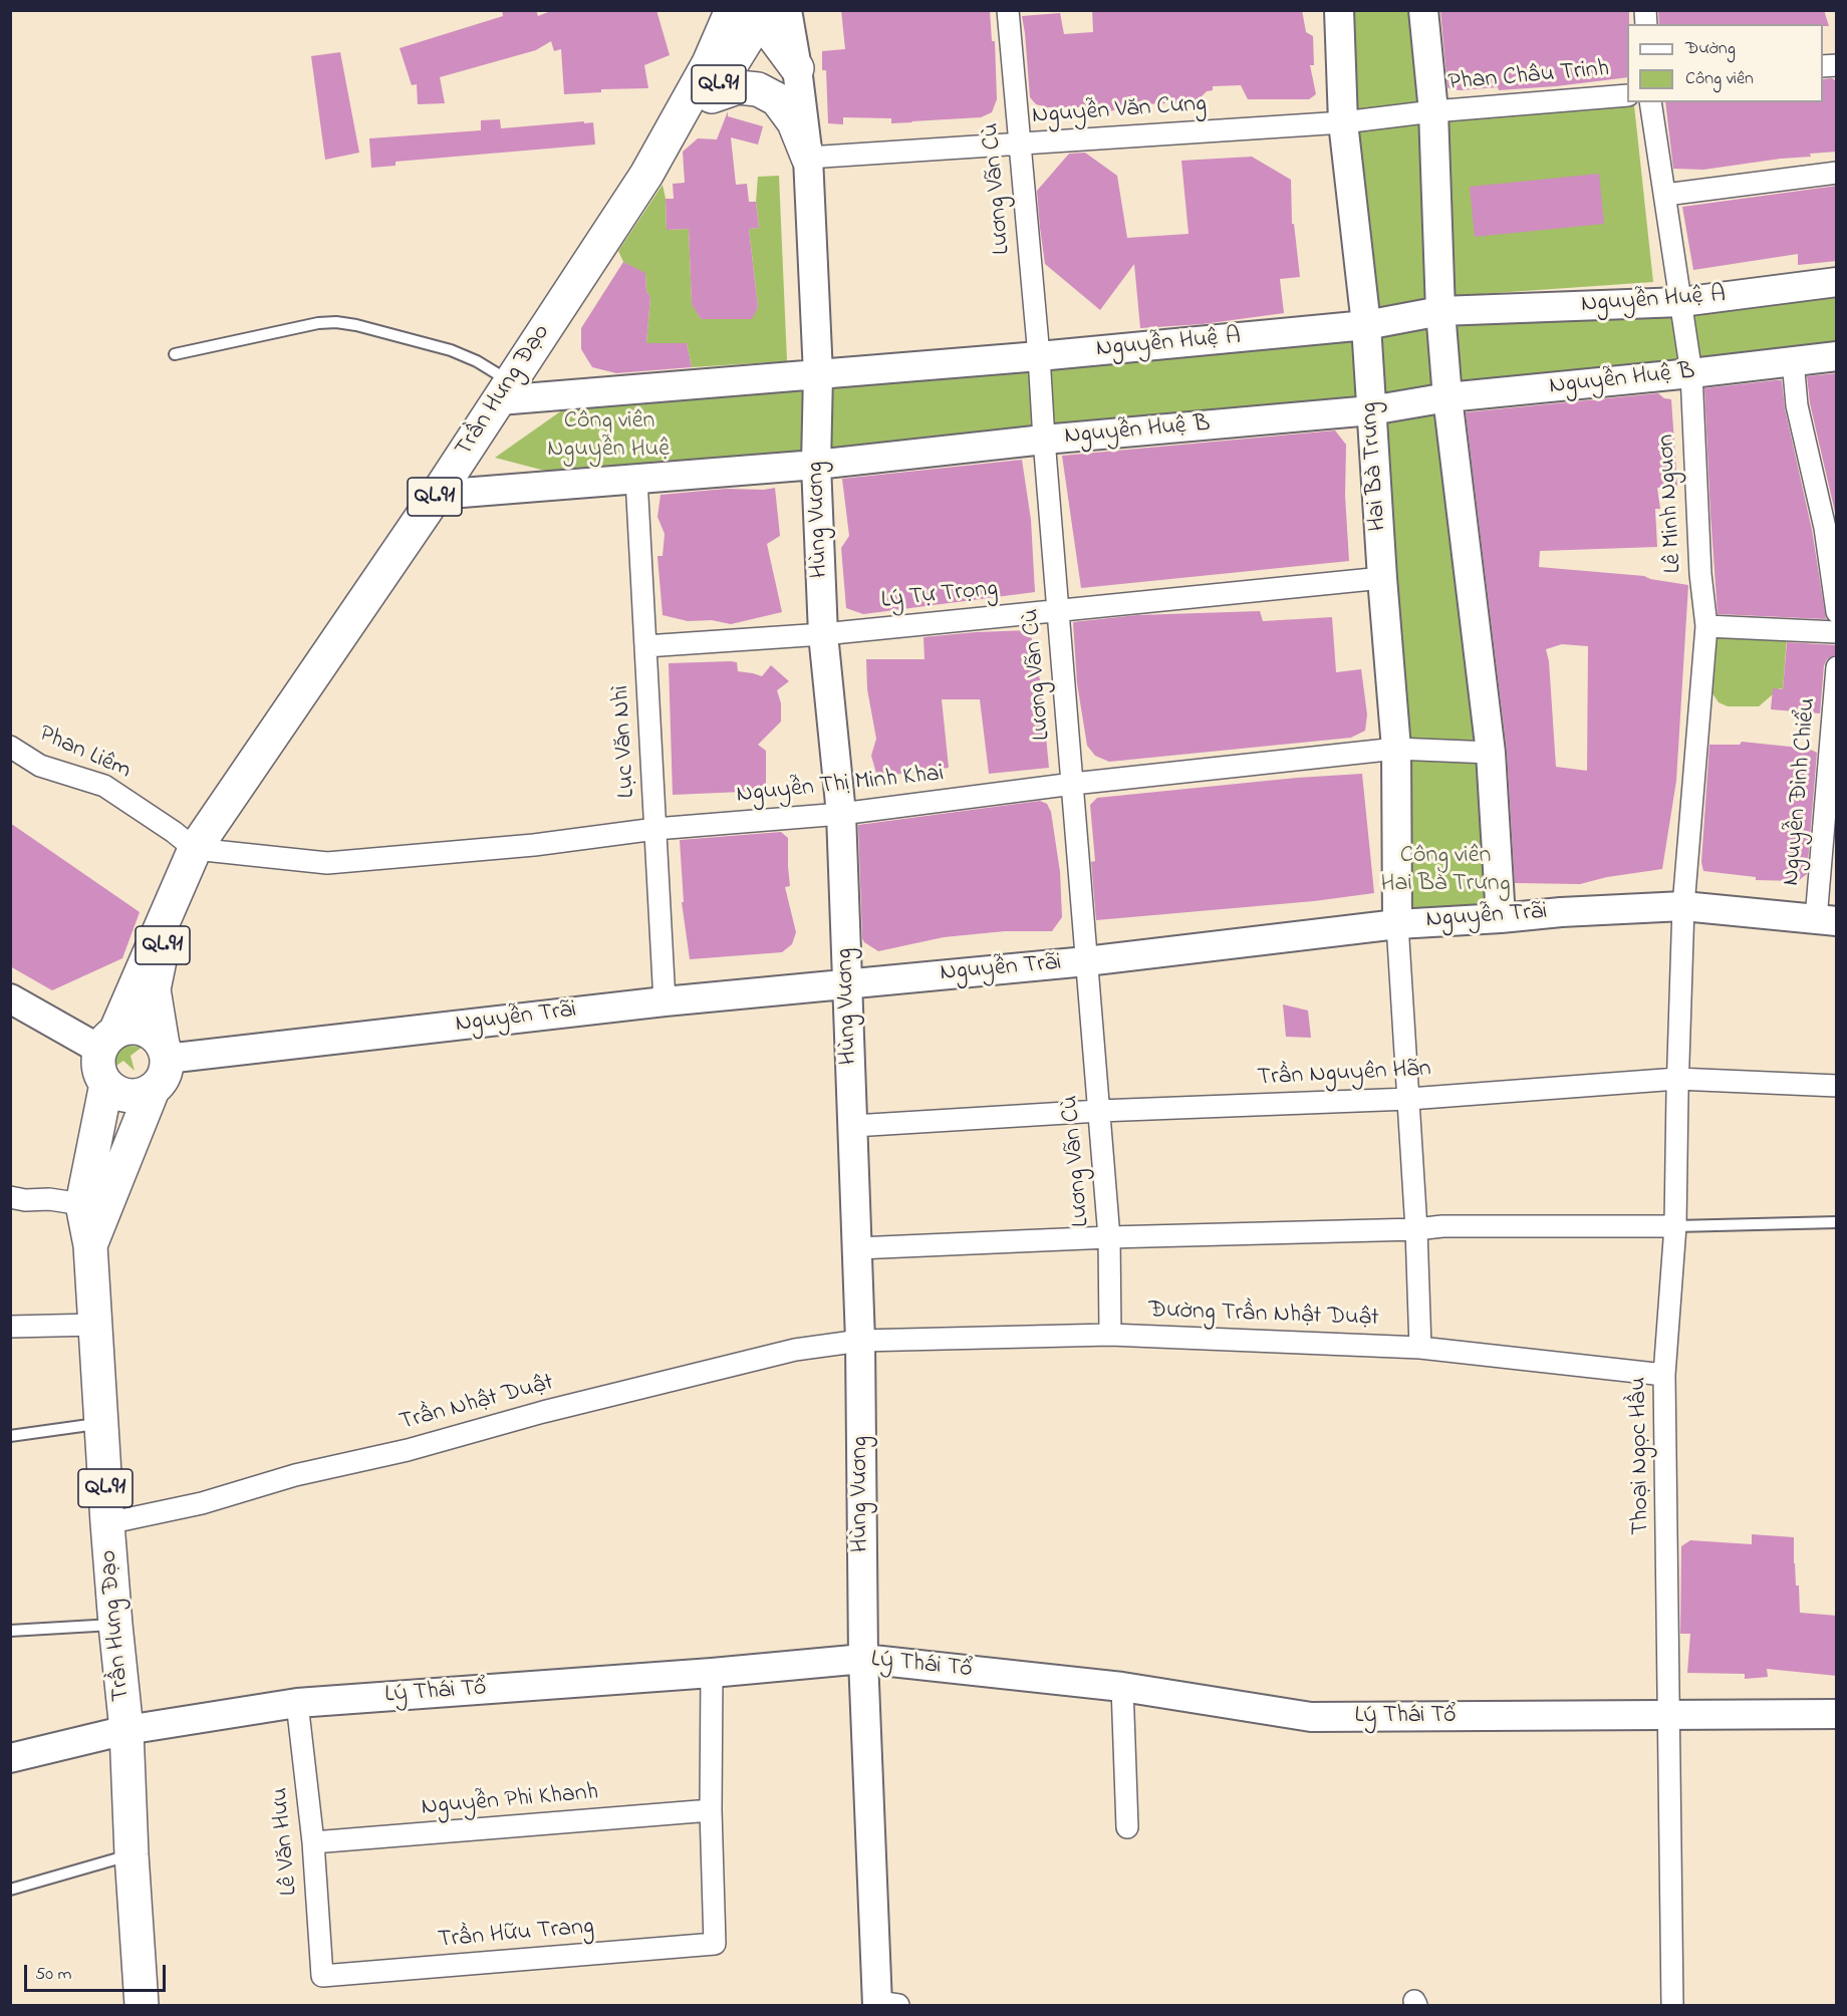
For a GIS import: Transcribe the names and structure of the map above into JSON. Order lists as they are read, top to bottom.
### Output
{
  "streets": {
    "highway": ["QL.91", "Trần Hưng Đạo"],
    "street": [
      "Phan Châu Trinh",
      "Nguyễn Văn Cưng",
      "Lương Vãn Cù",
      "Nguyễn Huệ A",
      "Nguyễn Huệ B",
      "Hai Bà Trưng",
      "Lê Minh Nguơn",
      "Hùng Vương",
      "Lý Tự Trọng",
      "Lục Văn Nhì",
      "Phan Liêm",
      "Nguyễn Thị Minh Khai",
      "Nguyễn Đình Chiểu",
      "Nguyễn Trãi",
      "Trần Nguyên Hãn",
      "Đường Trần Nhật Duật",
      "Trần Nhật Duật",
      "Thoại Ngọc Hầu",
      "Lý Thái Tổ",
      "Nguyễn Phi Khanh",
      "Lê Văn Hưu",
      "Trần Hữu Trang"
    ]
  },
  "crossings": [
    ["Phan Châu Trinh", "Nguyễn Văn Cưng"],
    ["QL.91", "Trần Hưng Đạo"],
    ["Nguyễn Văn Cưng", "Lương Vãn Cù"],
    ["Nguyễn Văn Cưng", "Hai Bà Trưng"],
    ["Nguyễn Văn Cưng", "Hùng Vương"],
    ["Lương Vãn Cù", "Nguyễn Huệ A"],
    ["Lương Vãn Cù", "Nguyễn Huệ B"],
    ["Lương Vãn Cù", "Lý Tự Trọng"],
    ["Lương Vãn Cù", "Nguyễn Thị Minh Khai"],
    ["Lương Vãn Cù", "Nguyễn Trãi"],
    ["Lương Vãn Cù", "Trần Nguyên Hãn"],
    ["Lương Vãn Cù", "Đường Trần Nhật Duật"],
    ["Nguyễn Huệ A", "Trần Hưng Đạo"],
    ["Nguyễn Huệ A", "Hai Bà Trưng"],
    ["Nguyễn Huệ A", "Lê Minh Nguơn"],
    ["Nguyễn Huệ A", "Hùng Vương"],
    ["Nguyễn Huệ B", "Trần Hưng Đạo"],
    ["Nguyễn Huệ B", "Hai Bà Trưng"],
    ["Nguyễn Huệ B", "Lê Minh Nguơn"],
    ["Nguyễn Huệ B", "Hùng Vương"],
    ["Nguyễn Huệ B", "Lục Văn Nhì"],
    ["Trần Hưng Đạo", "Phan Liêm"],
    ["Trần Hưng Đạo", "Nguyễn Thị Minh Khai"],
    ["Trần Hưng Đạo", "Nguyễn Trãi"],
    ["Trần Hưng Đạo", "Trần Nhật Duật"],
    ["Trần Hưng Đạo", "Lý Thái Tổ"],
    ["Hai Bà Trưng", "Lý Tự Trọng"],
    ["Hai Bà Trưng", "Nguyễn Thị Minh Khai"],
    ["Hai Bà Trưng", "Nguyễn Trãi"],
    ["Lê Minh Nguơn", "Nguyễn Trãi"],
    ["Lê Minh Nguơn", "Thoại Ngọc Hầu"],
    ["Hùng Vương", "Lý Tự Trọng"],
    ["Hùng Vương", "Nguyễn Thị Minh Khai"],
    ["Hùng Vương", "Nguyễn Trãi"],
    ["Hùng Vương", "Trần Nguyên Hãn"],
    ["Hùng Vương", "Đường Trần Nhật Duật"],
    ["Hùng Vương", "Trần Nhật Duật"],
    ["Hùng Vương", "Lý Thái Tổ"],
    ["Lý Tự Trọng", "Lục Văn Nhì"],
    ["Lục Văn Nhì", "Nguyễn Thị Minh Khai"],
    ["Lục Văn Nhì", "Nguyễn Trãi"],
    ["Phan Liêm", "Nguyễn Thị Minh Khai"],
    ["Nguyễn Đình Chiểu", "Nguyễn Trãi"],
    ["Nguyễn Trãi", "Thoại Ngọc Hầu"],
    ["Trần Nguyên Hãn", "Thoại Ngọc Hầu"],
    ["Đường Trần Nhật Duật", "Trần Nhật Duật"],
    ["Đường Trần Nhật Duật", "Thoại Ngọc Hầu"],
    ["Thoại Ngọc Hầu", "Lý Thái Tổ"],
    ["Lý Thái Tổ", "Lê Văn Hưu"],
    ["Nguyễn Phi Khanh", "Lê Văn Hưu"],
    ["Nguyễn Phi Khanh", "Trần Hữu Trang"],
    ["Lê Văn Hưu", "Trần Hữu Trang"]
  ],
  "parks": ["Công viên Nguyễn Huệ", "Công viên Hai Bà Trưng"],
  "legend": ["Đường", "Công viên"],
  "scale_bar": "50 m"
}
